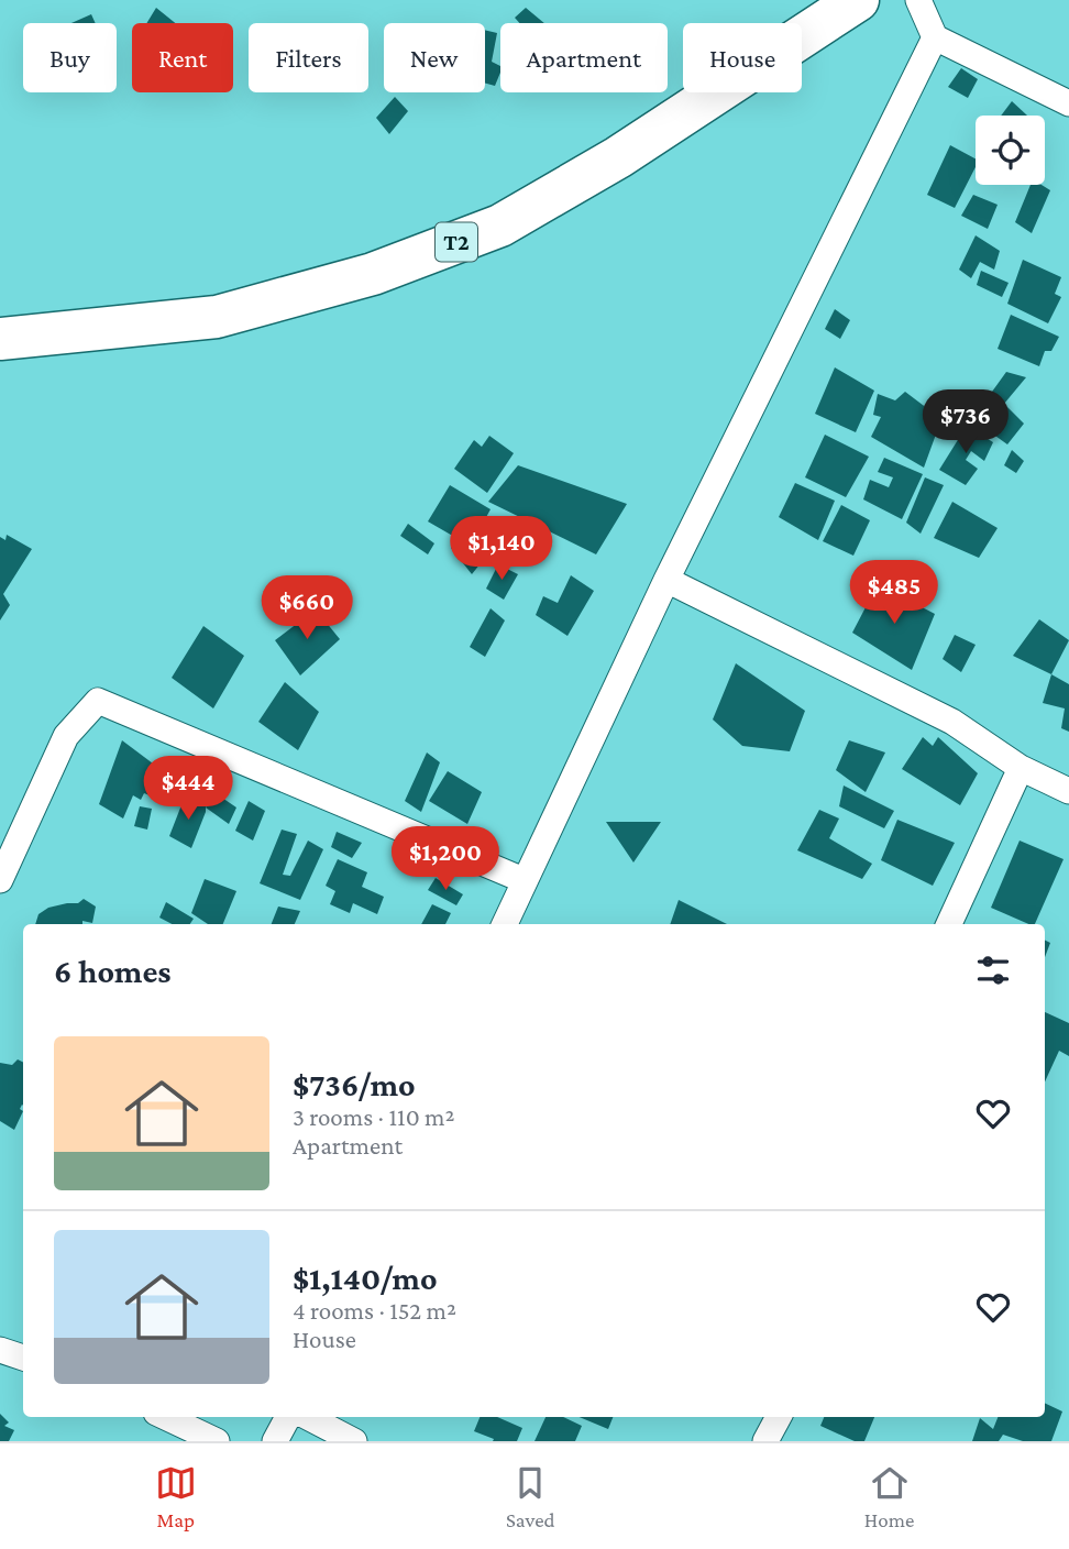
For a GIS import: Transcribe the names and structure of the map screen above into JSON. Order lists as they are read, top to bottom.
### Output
{
  "streets": {
    "highway": ["T2"]
  },
  "page": {
    "chip": [
      "Buy",
      "Rent",
      "Filters",
      "New",
      "Apartment",
      "House"
    ],
    "price": [
      "$736",
      "$1,140",
      "$485",
      "$660",
      "$444",
      "$1,200"
    ],
    "heading": "6 homes",
    "list": [
      {
        "name": "$736/mo",
        "note": "3 rooms · 110 m² · Apartment"
      },
      {
        "name": "$1,140/mo",
        "note": "4 rooms · 152 m² · House"
      }
    ],
    "tabs": ["Map", "Saved", "Home"]
  }
}
